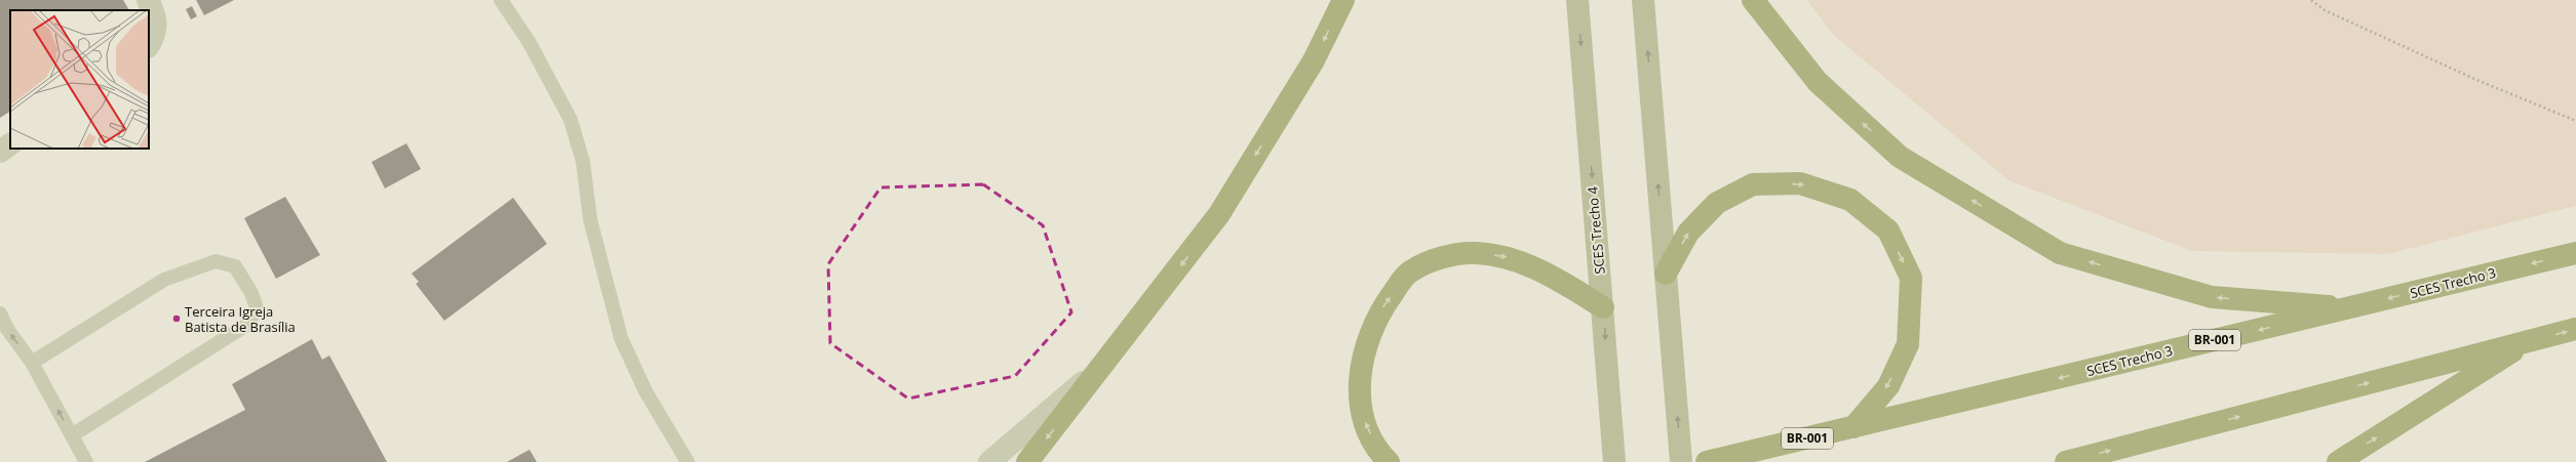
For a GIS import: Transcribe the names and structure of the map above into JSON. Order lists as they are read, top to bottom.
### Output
{
  "streets": {
    "highway": ["SCES Trecho 3", "BR-001"],
    "main road": ["SCES Trecho 4"]
  },
  "places": ["Terceira Igreja Batista de Brasília"]
}
